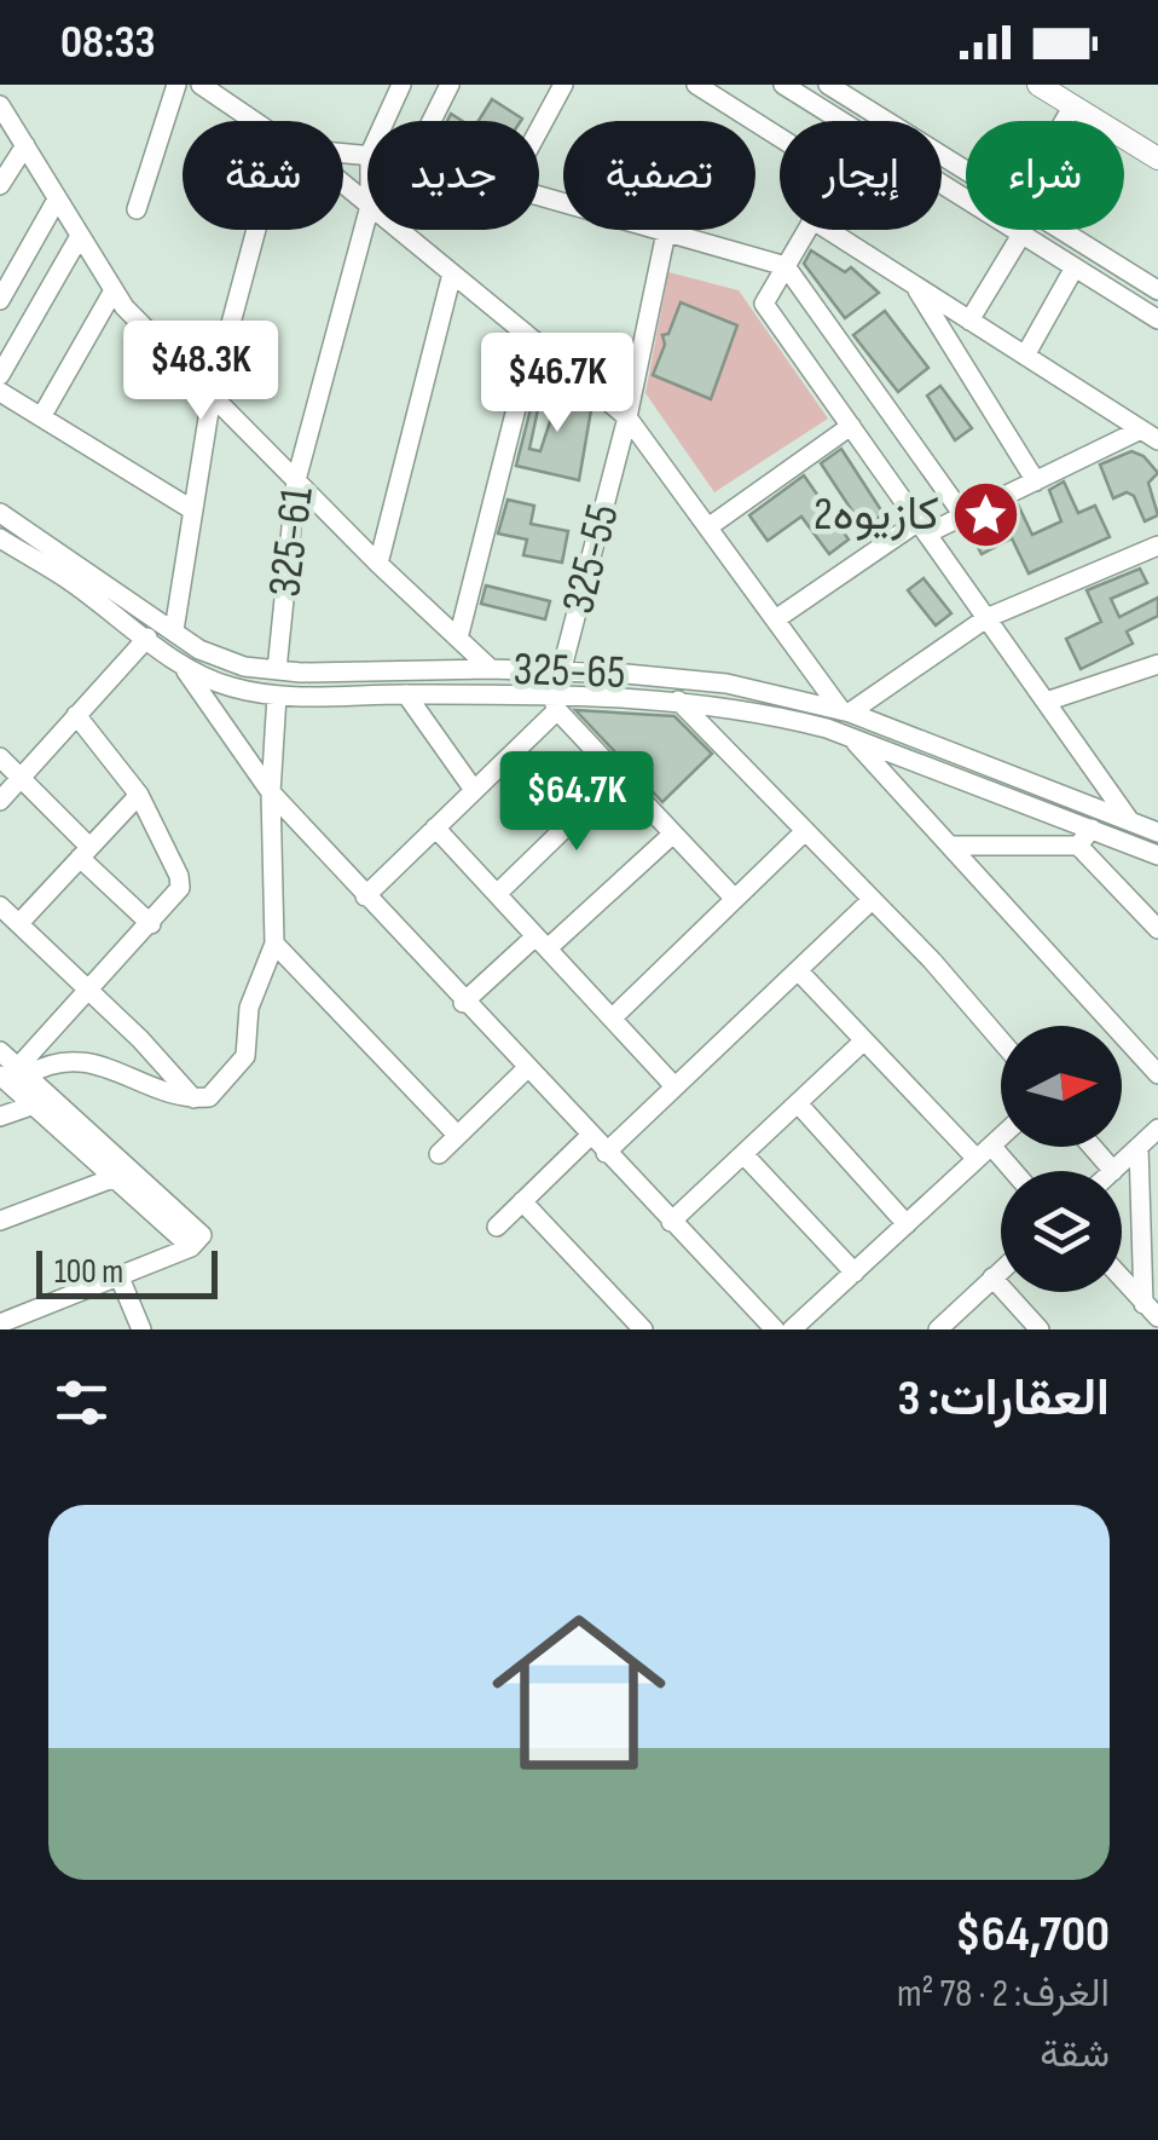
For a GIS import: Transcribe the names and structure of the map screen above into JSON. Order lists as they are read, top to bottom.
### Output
{
  "streets": {
    "street": ["325-61", "325-55", "325-65"]
  },
  "crossings": [
    ["325-61", "325-65"],
    ["325-55", "325-65"]
  ],
  "places": {
    "place": ["كازيوه2"]
  },
  "scale_bar": "100 m",
  "north": "right",
  "page": {
    "status": "08:33",
    "chip": [
      "شراء",
      "إيجار",
      "تصفية",
      "جديد",
      "شقة"
    ],
    "price": ["$48.3K", "$46.7K", "$64.7K"],
    "scale": "100 m",
    "heading": "العقارات: 3",
    "list": [
      {
        "name": "$64,700",
        "note": "الغرف: 2 · 78 m² · شقة"
      }
    ]
  }
}
